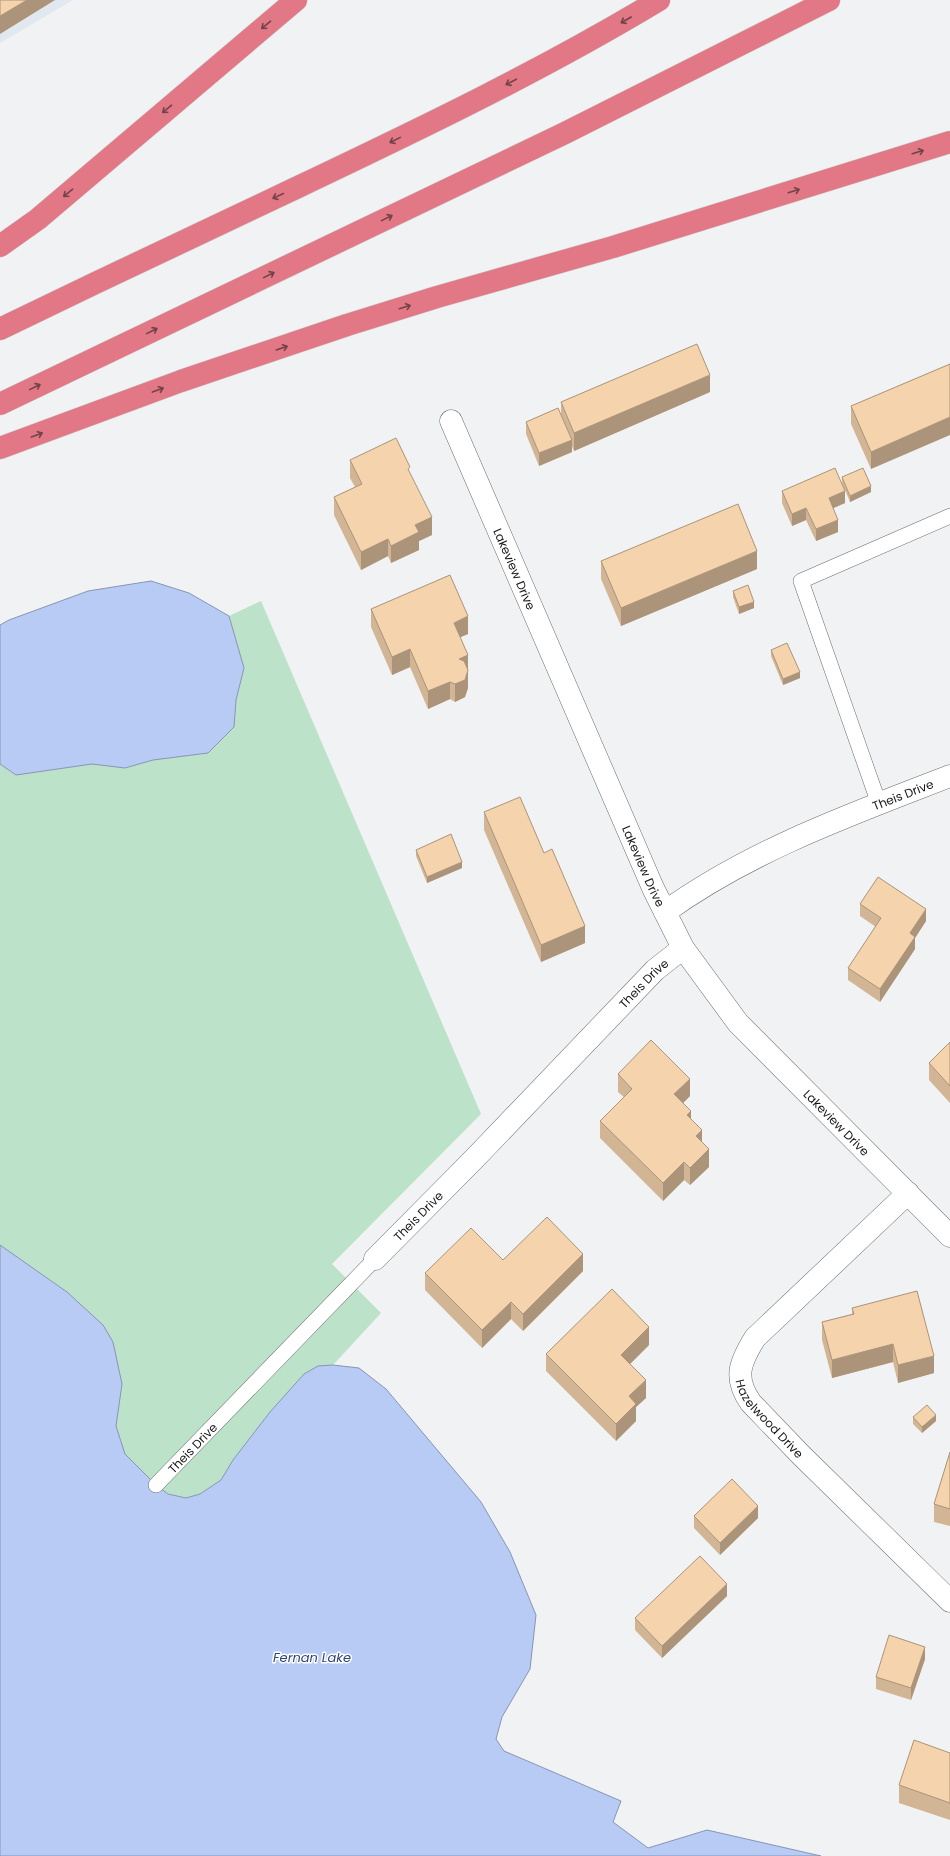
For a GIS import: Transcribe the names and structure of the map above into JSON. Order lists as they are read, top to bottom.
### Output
{
  "streets": {
    "street": ["Lakeview Drive", "Theis Drive", "Hazelwood Drive"]
  },
  "crossings": [
    ["Lakeview Drive", "Theis Drive"],
    ["Lakeview Drive", "Hazelwood Drive"]
  ],
  "water": ["Fernan Lake"]
}
